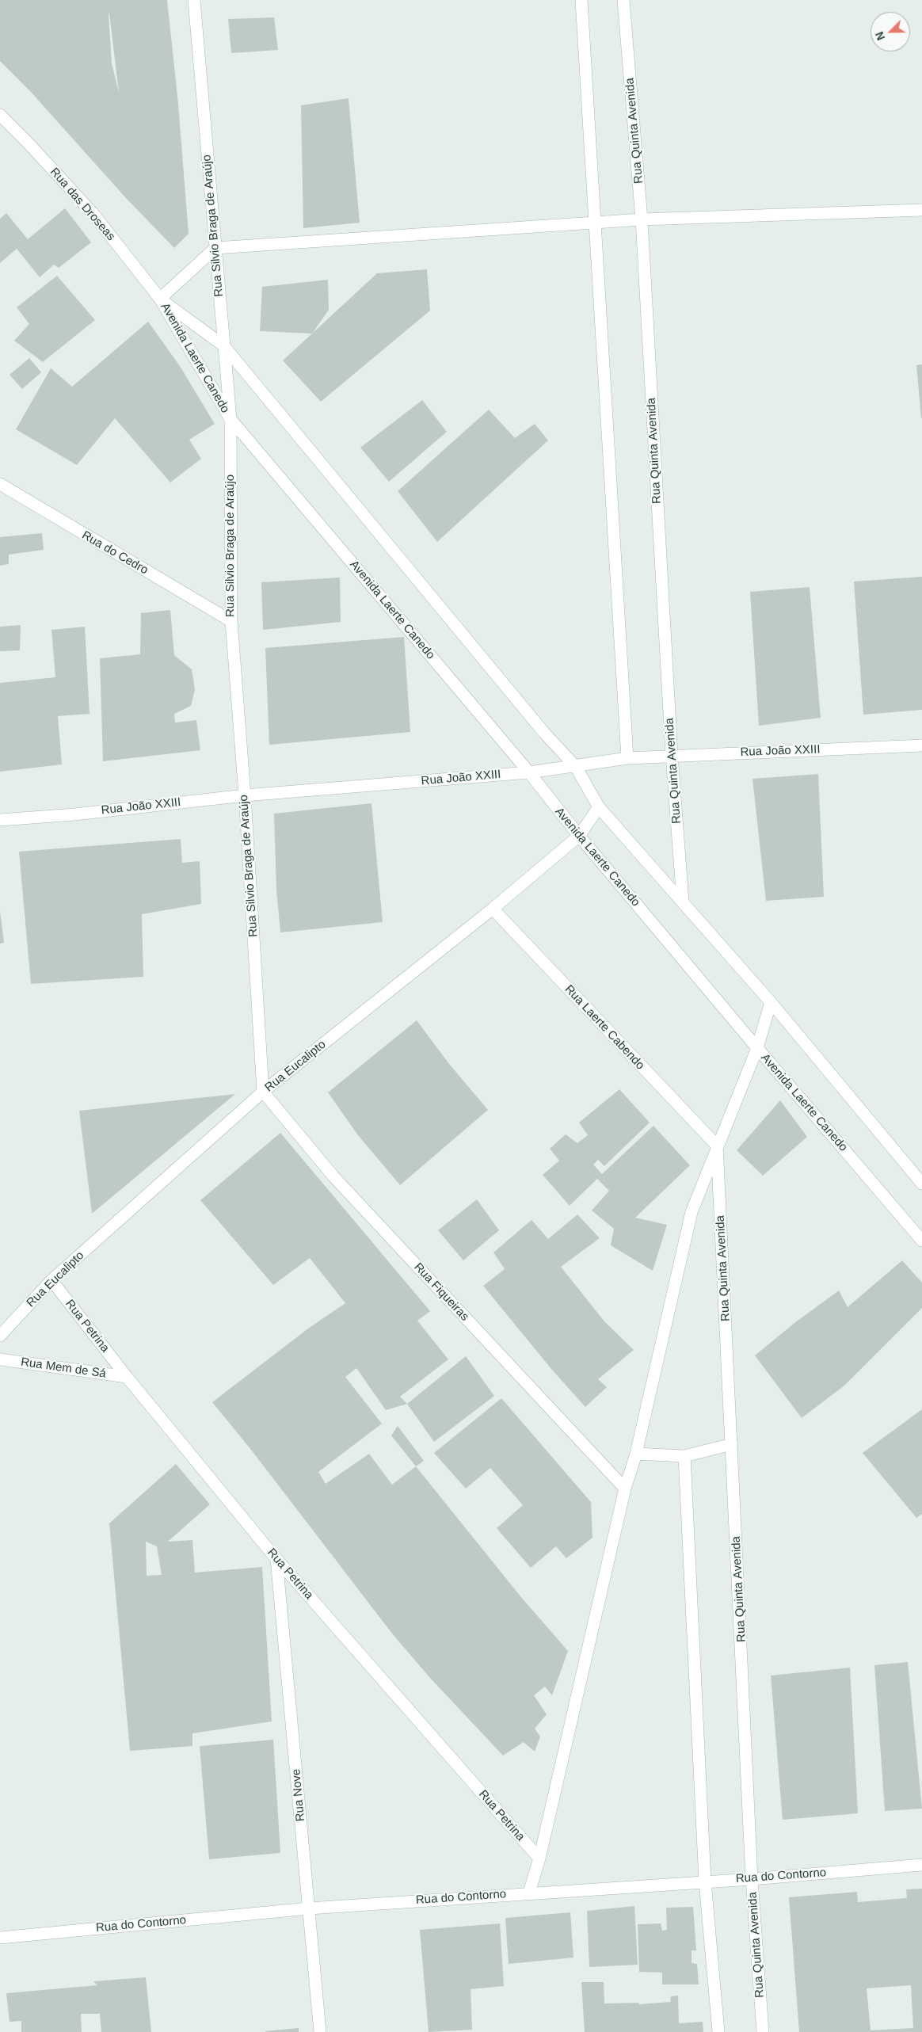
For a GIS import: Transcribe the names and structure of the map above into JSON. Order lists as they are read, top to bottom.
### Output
{
  "streets": {
    "street": [
      "Rua Quinta Avenida",
      "Rua das Droseas",
      "Rua Silvio Braga de Araújo",
      "Avenida Laerte Canedo",
      "Rua do Cedro",
      "Rua João XXIII",
      "Rua Laerte Cabendo",
      "Rua Eucalipto",
      "Rua Fiqueiras",
      "Rua Petrina",
      "Rua Mem de Sá",
      "Rua Nove",
      "Rua do Contorno"
    ]
  },
  "crossings": [
    ["Rua Quinta Avenida", "Avenida Laerte Canedo"],
    ["Rua Quinta Avenida", "Rua João XXIII"],
    ["Rua Quinta Avenida", "Rua Laerte Cabendo"],
    ["Rua Quinta Avenida", "Rua do Contorno"],
    ["Rua das Droseas", "Avenida Laerte Canedo"],
    ["Rua Silvio Braga de Araújo", "Avenida Laerte Canedo"],
    ["Rua Silvio Braga de Araújo", "Rua do Cedro"],
    ["Rua Silvio Braga de Araújo", "Rua João XXIII"],
    ["Rua Silvio Braga de Araújo", "Rua Eucalipto"],
    ["Rua Silvio Braga de Araújo", "Rua Fiqueiras"],
    ["Avenida Laerte Canedo", "Rua João XXIII"],
    ["Avenida Laerte Canedo", "Rua Eucalipto"],
    ["Rua Laerte Cabendo", "Rua Eucalipto"],
    ["Rua Eucalipto", "Rua Fiqueiras"],
    ["Rua Eucalipto", "Rua Petrina"],
    ["Rua Petrina", "Rua Mem de Sá"],
    ["Rua Petrina", "Rua Nove"],
    ["Rua Nove", "Rua do Contorno"]
  ],
  "north": "bottom left"
}
